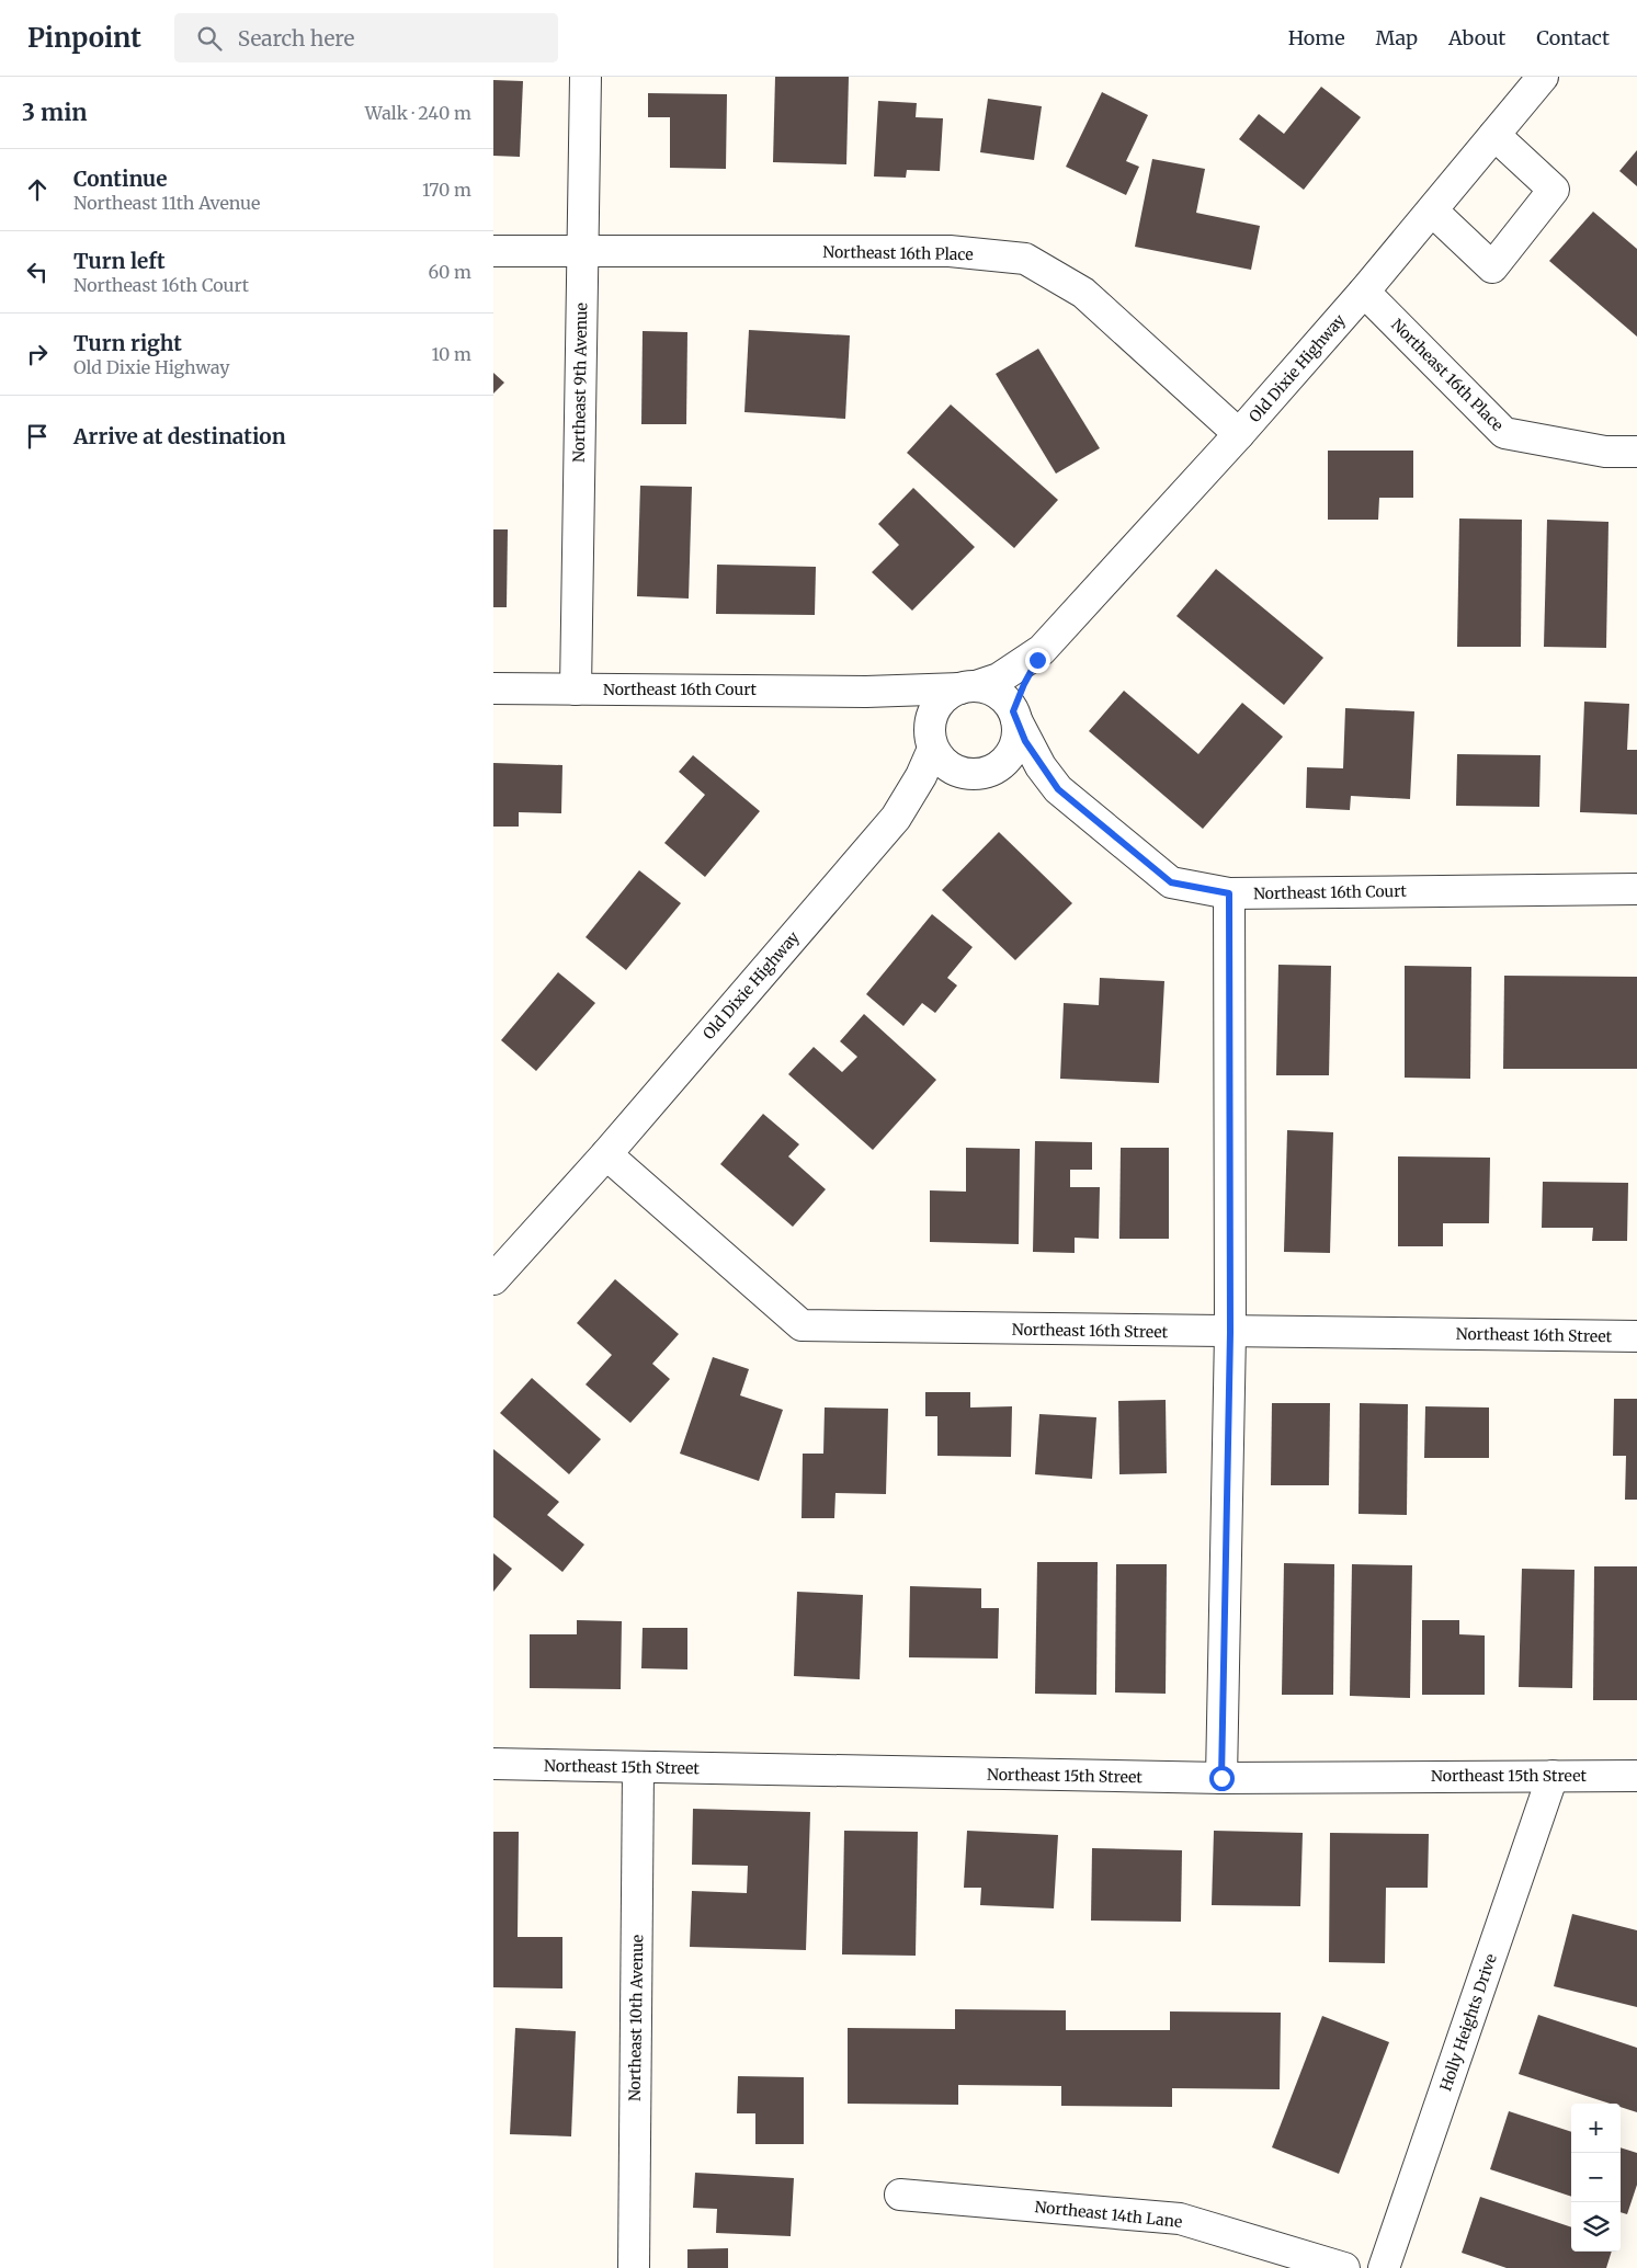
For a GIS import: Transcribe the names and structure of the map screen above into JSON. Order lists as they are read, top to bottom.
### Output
{
  "streets": {
    "street": [
      "Northeast 16th Place",
      "Old Dixie Highway",
      "Northeast 9th Avenue",
      "Northeast 16th Court",
      "Northeast 16th Street",
      "Northeast 15th Street",
      "Northeast 10th Avenue",
      "Holly Heights Drive",
      "Northeast 14th Lane"
    ]
  },
  "crossings": [
    ["Northeast 16th Place", "Old Dixie Highway"],
    ["Northeast 16th Place", "Northeast 9th Avenue"],
    ["Old Dixie Highway", "Northeast 16th Court"],
    ["Old Dixie Highway", "Northeast 16th Street"],
    ["Northeast 9th Avenue", "Northeast 16th Court"],
    ["Northeast 15th Street", "Northeast 10th Avenue"],
    ["Northeast 15th Street", "Holly Heights Drive"]
  ],
  "page": {
    "header": "Pinpoint",
    "search": "Search here",
    "nav": [
      "Home",
      "Map",
      "About",
      "Contact"
    ],
    "heading": ["3 min", "Walk · 240 m"],
    "list": [
      ["Continue", "Northeast 11th Avenue", "170 m"],
      ["Turn left", "Northeast 16th Court", "60 m"],
      ["Turn right", "Old Dixie Highway", "10 m"],
      "Arrive at destination"
    ],
    "map_buttons": ["+", "−"]
  }
}
